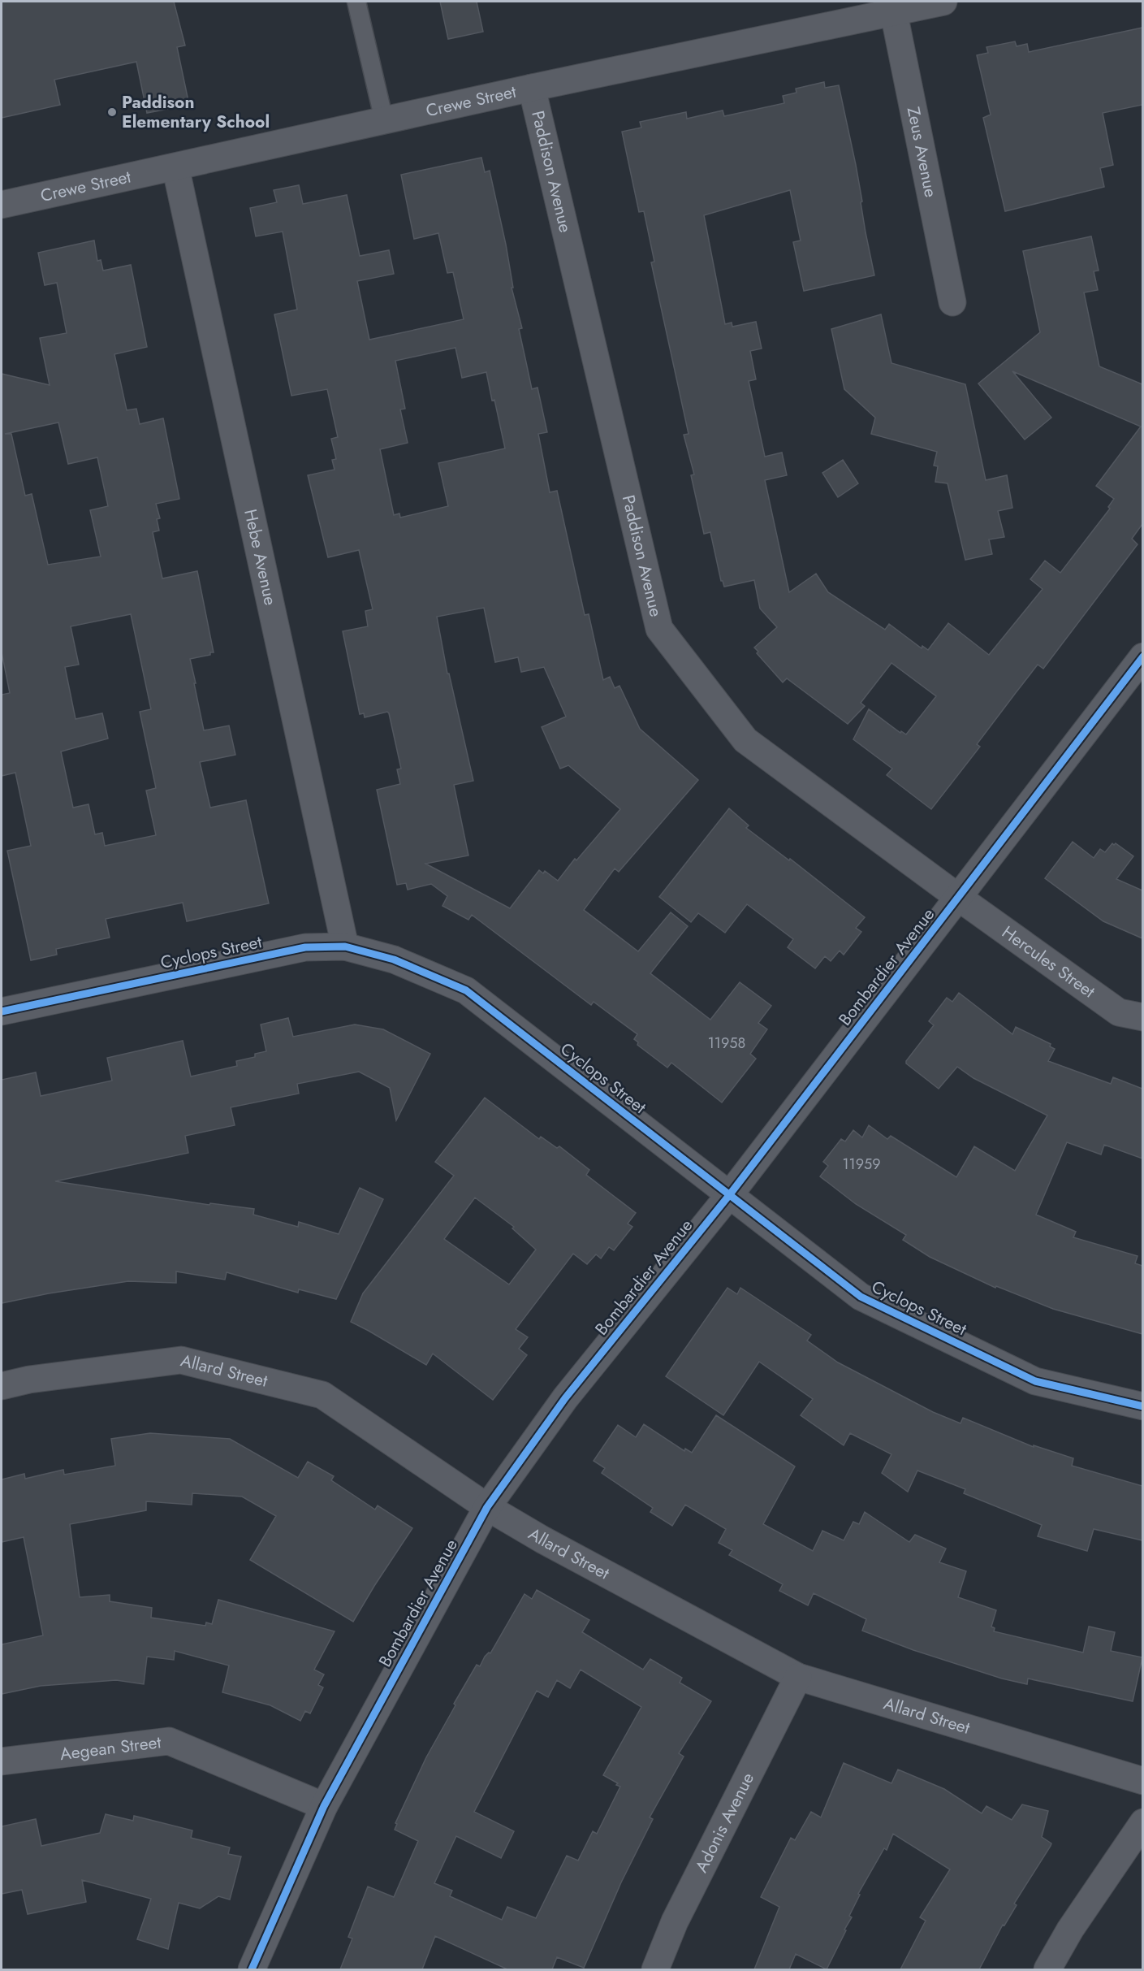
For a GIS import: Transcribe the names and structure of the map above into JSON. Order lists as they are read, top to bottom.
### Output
{
  "streets": {
    "street": [
      "Crewe Street",
      "Zeus Avenue",
      "Paddison Avenue",
      "Hebe Avenue",
      "Cyclops Street",
      "Hercules Street",
      "Bombardier Avenue",
      "Allard Street",
      "Aegean Street",
      "Adonis Avenue"
    ]
  },
  "crossings": [
    ["Crewe Street", "Zeus Avenue"],
    ["Crewe Street", "Paddison Avenue"],
    ["Crewe Street", "Hebe Avenue"],
    ["Paddison Avenue", "Hercules Street"],
    ["Paddison Avenue", "Bombardier Avenue"],
    ["Hebe Avenue", "Cyclops Street"],
    ["Cyclops Street", "Bombardier Avenue"],
    ["Hercules Street", "Bombardier Avenue"],
    ["Bombardier Avenue", "Allard Street"],
    ["Bombardier Avenue", "Aegean Street"],
    ["Allard Street", "Adonis Avenue"]
  ],
  "places": ["Paddison Elementary School"],
  "house_numbers": ["11958", "11959"]
}
